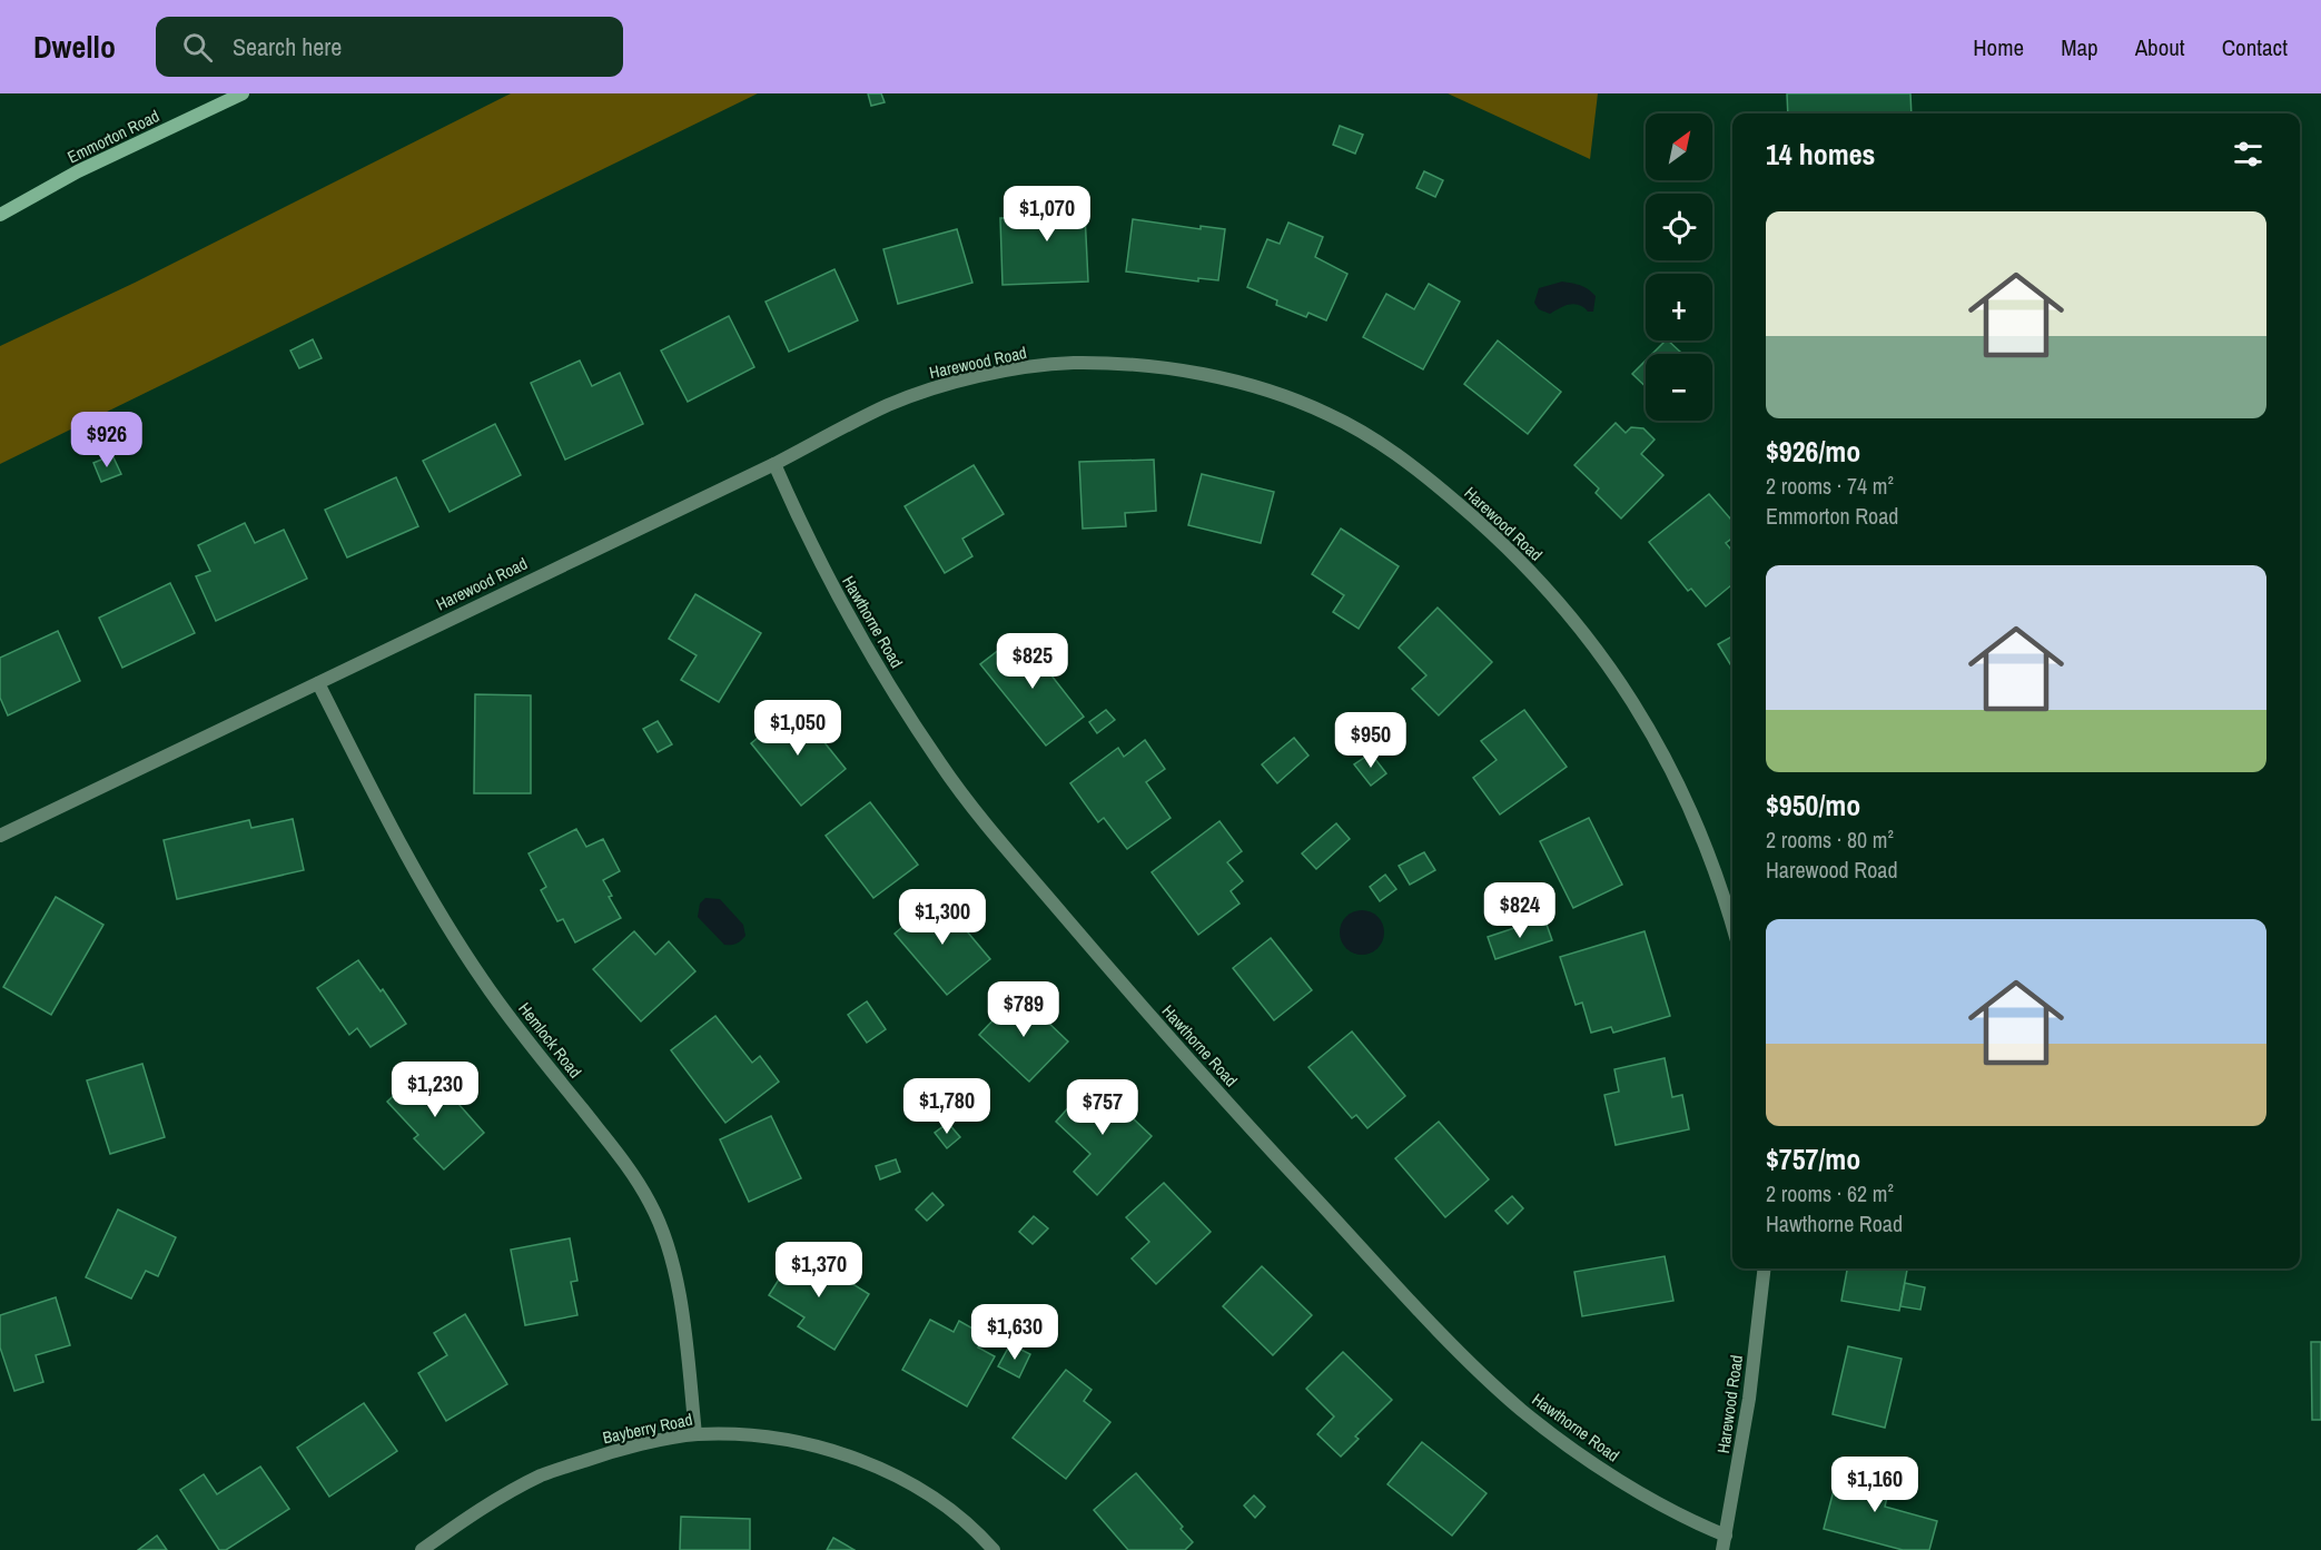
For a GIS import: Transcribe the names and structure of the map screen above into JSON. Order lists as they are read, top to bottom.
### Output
{
  "streets": {
    "main road": ["Emmorton Road"],
    "street": [
      "Harewood Road",
      "Hawthorne Road",
      "Hemlock Road",
      "Bayberry Road"
    ]
  },
  "crossings": [
    ["Harewood Road", "Hawthorne Road"],
    ["Harewood Road", "Hemlock Road"],
    ["Hemlock Road", "Bayberry Road"]
  ],
  "north": "top right",
  "page": {
    "header": "Dwello",
    "search": "Search here",
    "nav": [
      "Home",
      "Map",
      "About",
      "Contact"
    ],
    "map_buttons": ["+", "−"],
    "heading": "14 homes",
    "price": [
      "$1,070",
      "$926",
      "$825",
      "$1,050",
      "$950",
      "$824",
      "$1,300",
      "$789",
      "$1,230",
      "$1,780",
      "$757",
      "$1,370",
      "$1,630",
      "$1,160"
    ],
    "list": [
      {
        "name": "$926/mo",
        "note": "2 rooms · 74 m² · Emmorton Road"
      },
      {
        "name": "$950/mo",
        "note": "2 rooms · 80 m² · Harewood Road"
      },
      {
        "name": "$757/mo",
        "note": "2 rooms · 62 m² · Hawthorne Road"
      }
    ]
  }
}
